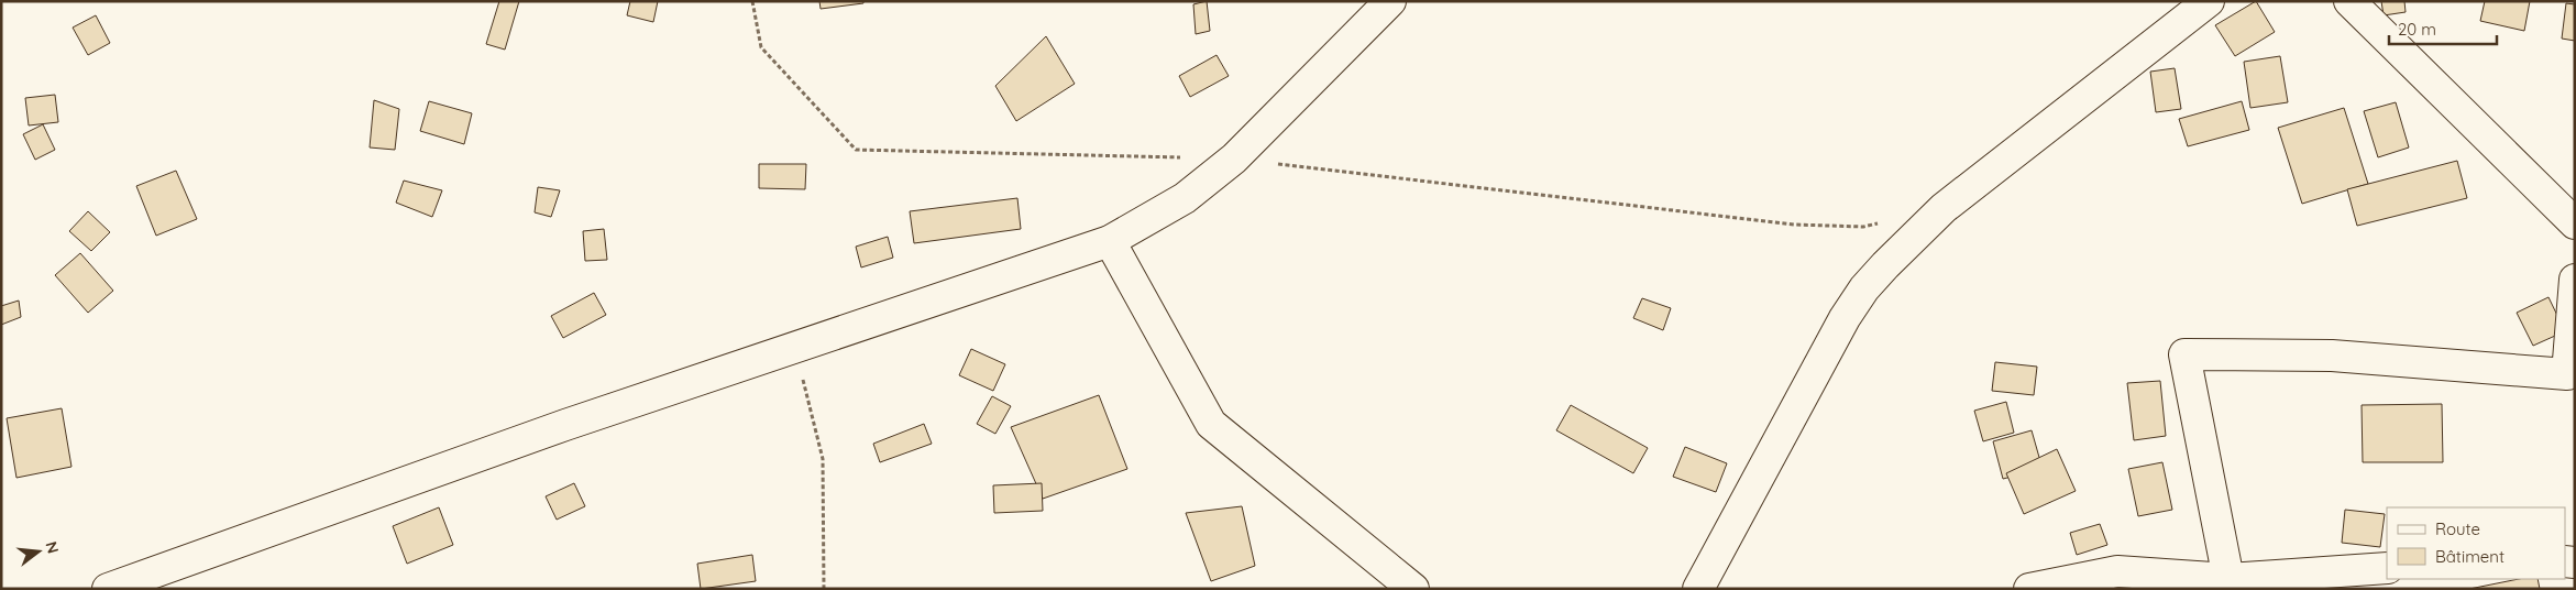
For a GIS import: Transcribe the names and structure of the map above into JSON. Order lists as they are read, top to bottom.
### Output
{
  "legend": ["Route", "Bâtiment"],
  "scale_bar": "20 m",
  "north": "right"
}
